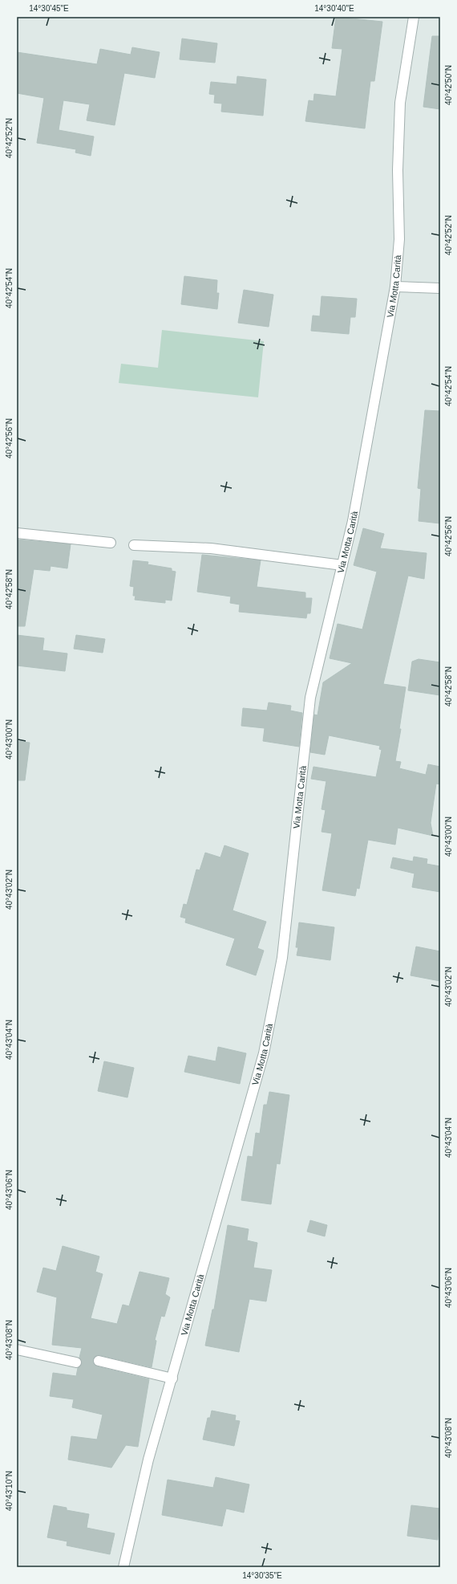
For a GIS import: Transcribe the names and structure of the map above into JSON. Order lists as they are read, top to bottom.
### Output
{
  "streets": {
    "street": ["Via Motta Carità"]
  },
  "coordinates": [
    "14°30'45\"E",
    "14°30'40\"E",
    "40°42'50\"N",
    "40°42'52\"N",
    "40°42'54\"N",
    "40°42'56\"N",
    "40°42'58\"N",
    "40°43'00\"N",
    "40°43'02\"N",
    "40°43'04\"N",
    "40°43'06\"N",
    "40°43'08\"N",
    "40°43'10\"N",
    "14°30'35\"E"
  ]
}
